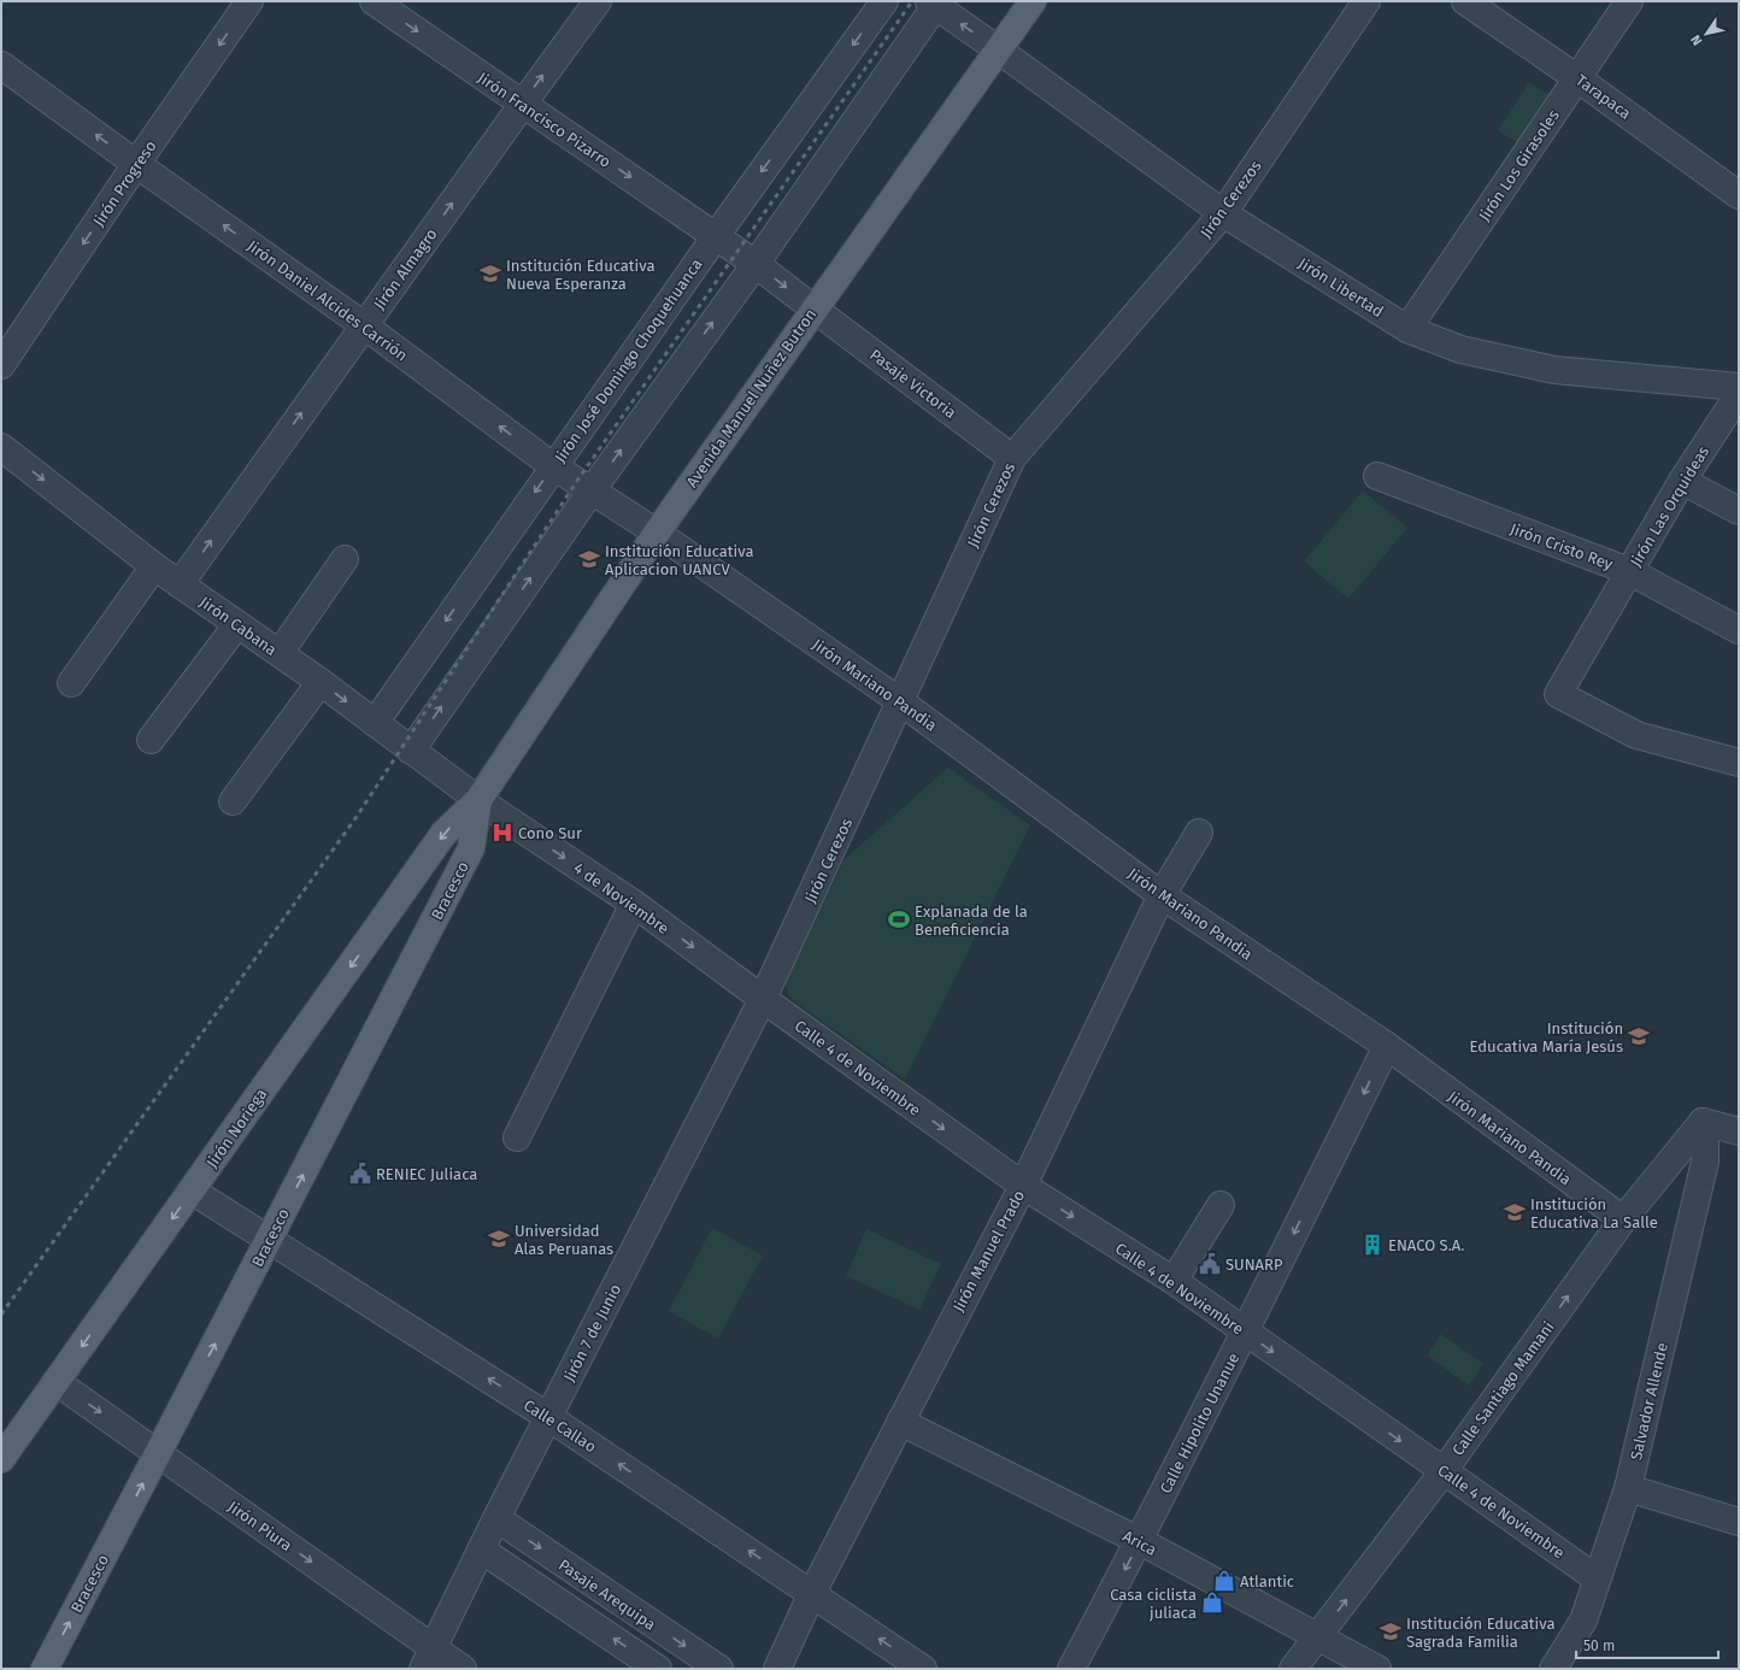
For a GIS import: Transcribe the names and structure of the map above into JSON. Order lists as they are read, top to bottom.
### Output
{
  "streets": {
    "main road": ["Avenida Manuel Nuñez Butron", "Bracesco", "Jirón Noriega"],
    "street": [
      "Tarapaca",
      "Jirón Francisco Pizarro",
      "Jirón Los Girasoles",
      "Jirón Progreso",
      "Jirón Cerezos",
      "Jirón Almagro",
      "Jirón Libertad",
      "Jirón Daniel Alcides Carrión",
      "Jirón José Domingo Choquehuanca",
      "Pasaje Victoria",
      "Jirón Las Orquideas",
      "Jirón Cristo Rey",
      "Jirón Cabana",
      "Jirón Mariano Pandia",
      "4 de Noviembre",
      "Calle 4 de Noviembre",
      "Jirón Manuel Prado",
      "Jirón 7 de Junio",
      "Calle Santiago Mamani",
      "Salvador Allende",
      "Calle Hipolito Unanue",
      "Calle Callao",
      "Jirón Piura",
      "Arica",
      "Pasaje Arequipa"
    ]
  },
  "crossings": [
    ["Tarapaca", "Jirón Los Girasoles"],
    ["Jirón Francisco Pizarro", "Jirón Almagro"],
    ["Jirón Francisco Pizarro", "Jirón José Domingo Choquehuanca"],
    ["Jirón Francisco Pizarro", "Pasaje Victoria"],
    ["Jirón Los Girasoles", "Jirón Libertad"],
    ["Jirón Progreso", "Jirón Daniel Alcides Carrión"],
    ["Jirón Cerezos", "Jirón Libertad"],
    ["Jirón Cerezos", "Pasaje Victoria"],
    ["Jirón Cerezos", "Jirón Mariano Pandia"],
    ["Jirón Cerezos", "4 de Noviembre"],
    ["Jirón Cerezos", "Calle 4 de Noviembre"],
    ["Jirón Cerezos", "Jirón 7 de Junio"],
    ["Jirón Almagro", "Jirón Daniel Alcides Carrión"],
    ["Jirón Almagro", "Jirón Cabana"],
    ["Jirón Libertad", "Avenida Manuel Nuñez Butron"],
    ["Jirón Daniel Alcides Carrión", "Jirón José Domingo Choquehuanca"],
    ["Jirón Daniel Alcides Carrión", "Avenida Manuel Nuñez Butron"],
    ["Jirón Daniel Alcides Carrión", "Jirón Mariano Pandia"],
    ["Jirón José Domingo Choquehuanca", "Jirón Cabana"],
    ["Pasaje Victoria", "Avenida Manuel Nuñez Butron"],
    ["Avenida Manuel Nuñez Butron", "Jirón Cabana"],
    ["Avenida Manuel Nuñez Butron", "Jirón Mariano Pandia"],
    ["Avenida Manuel Nuñez Butron", "Bracesco"],
    ["Avenida Manuel Nuñez Butron", "4 de Noviembre"],
    ["Avenida Manuel Nuñez Butron", "Jirón Noriega"],
    ["Jirón Las Orquideas", "Jirón Cristo Rey"],
    ["Jirón Cabana", "Bracesco"],
    ["Jirón Cabana", "4 de Noviembre"],
    ["Jirón Cabana", "Jirón Noriega"],
    ["Jirón Mariano Pandia", "Jirón Manuel Prado"],
    ["Jirón Mariano Pandia", "Calle Santiago Mamani"],
    ["Jirón Mariano Pandia", "Calle Hipolito Unanue"],
    ["Bracesco", "4 de Noviembre"],
    ["Bracesco", "Jirón Noriega"],
    ["Bracesco", "Calle Callao"],
    ["Bracesco", "Jirón Piura"],
    ["4 de Noviembre", "Calle 4 de Noviembre"],
    ["4 de Noviembre", "Jirón Noriega"],
    ["4 de Noviembre", "Jirón 7 de Junio"],
    ["Calle 4 de Noviembre", "Jirón Manuel Prado"],
    ["Calle 4 de Noviembre", "Jirón 7 de Junio"],
    ["Calle 4 de Noviembre", "Calle Santiago Mamani"],
    ["Calle 4 de Noviembre", "Salvador Allende"],
    ["Calle 4 de Noviembre", "Calle Hipolito Unanue"],
    ["Jirón Noriega", "Calle Callao"],
    ["Jirón Noriega", "Jirón Piura"],
    ["Jirón Manuel Prado", "Calle Callao"],
    ["Jirón Manuel Prado", "Arica"],
    ["Jirón 7 de Junio", "Calle Callao"],
    ["Jirón 7 de Junio", "Jirón Piura"],
    ["Jirón 7 de Junio", "Pasaje Arequipa"],
    ["Calle Santiago Mamani", "Arica"],
    ["Calle Hipolito Unanue", "Arica"]
  ],
  "one_way": [
    "Jirón Francisco Pizarro",
    "Jirón Progreso",
    "Jirón Almagro",
    "Jirón Daniel Alcides Carrión",
    "Jirón Cabana",
    "Bracesco",
    "4 de Noviembre",
    "Calle 4 de Noviembre",
    "Jirón Noriega",
    "Calle Santiago Mamani",
    "Calle Hipolito Unanue",
    "Calle Callao",
    "Jirón Piura"
  ],
  "places": {
    "school or university": [
      "Institución Educativa Nueva Esperanza",
      "Institución Educativa Aplicacion UANCV",
      "Institución Educativa María Jesús",
      "Institución Educativa La Salle",
      "Universidad Alas Peruanas",
      "Institución Educativa Sagrada Familia"
    ],
    "hospital": ["Cono Sur"],
    "sports": ["Explanada de la Beneficiencia"],
    "public building": ["RENIEC Juliaca", "SUNARP"],
    "building": ["ENACO S.A."],
    "shop": ["Atlantic", "Casa ciclista juliaca"]
  },
  "scale_bar": "50 m",
  "north": "bottom left"
}
